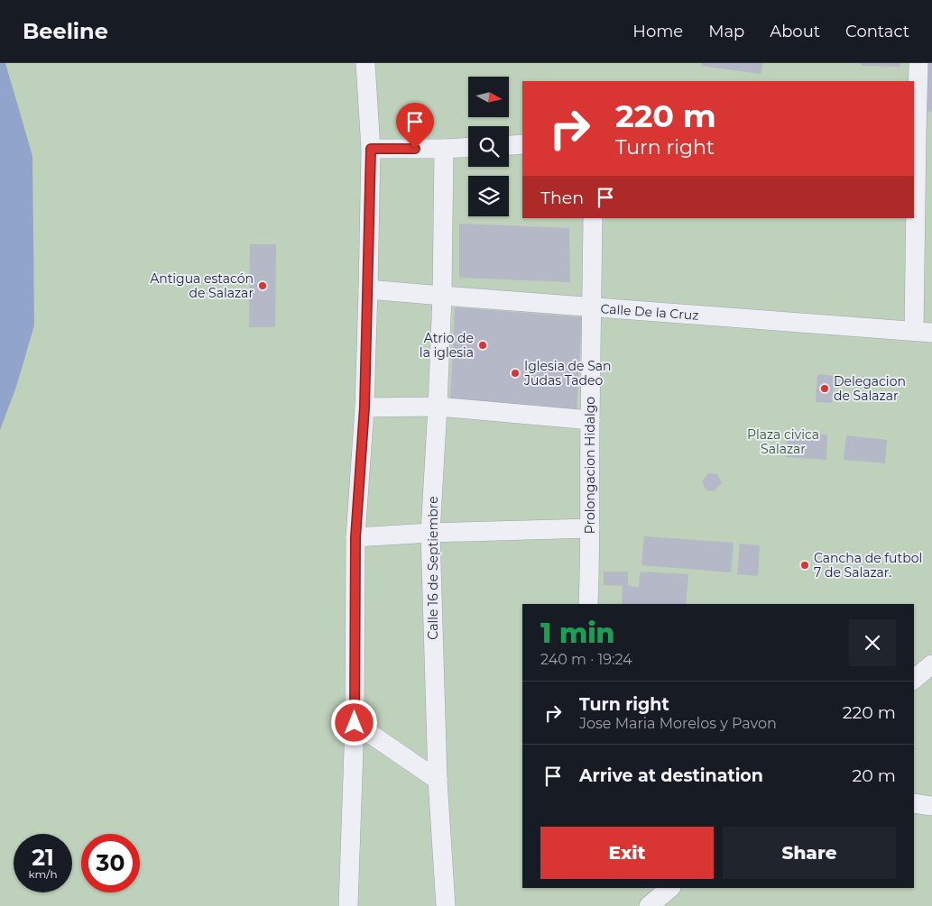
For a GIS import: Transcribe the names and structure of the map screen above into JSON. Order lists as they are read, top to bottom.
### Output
{
  "streets": {
    "street": ["Calle De la Cruz", "Prolongacion Hidalgo", "Calle 16 de Septiembre"]
  },
  "crossings": [
    ["Calle De la Cruz", "Prolongacion Hidalgo"],
    ["Calle De la Cruz", "Calle 16 de Septiembre"]
  ],
  "parks": ["Plaza civica Salazar"],
  "places": [
    "Antigua estacón de Salazar",
    "Atrio de la iglesia",
    "Iglesia de San Judas Tadeo",
    "Delegacion de Salazar",
    "Cancha de futbol 7 de Salazar."
  ],
  "north": "right",
  "page": {
    "header": "Beeline",
    "nav": [
      "Home",
      "Map",
      "About",
      "Contact"
    ],
    "turn": ["220 m", "Turn right"],
    "then": "Then",
    "heading": ["1 min", "240 m · 19:24"],
    "list": [
      {
        "name": "Turn right",
        "note": "Jose Maria Morelos y Pavon",
        "value": "220 m"
      },
      {
        "name": "Arrive at destination",
        "value": "20 m"
      }
    ],
    "buttons": ["Exit", "Share"],
    "speed": "21 km/h",
    "limit": "30"
  }
}
